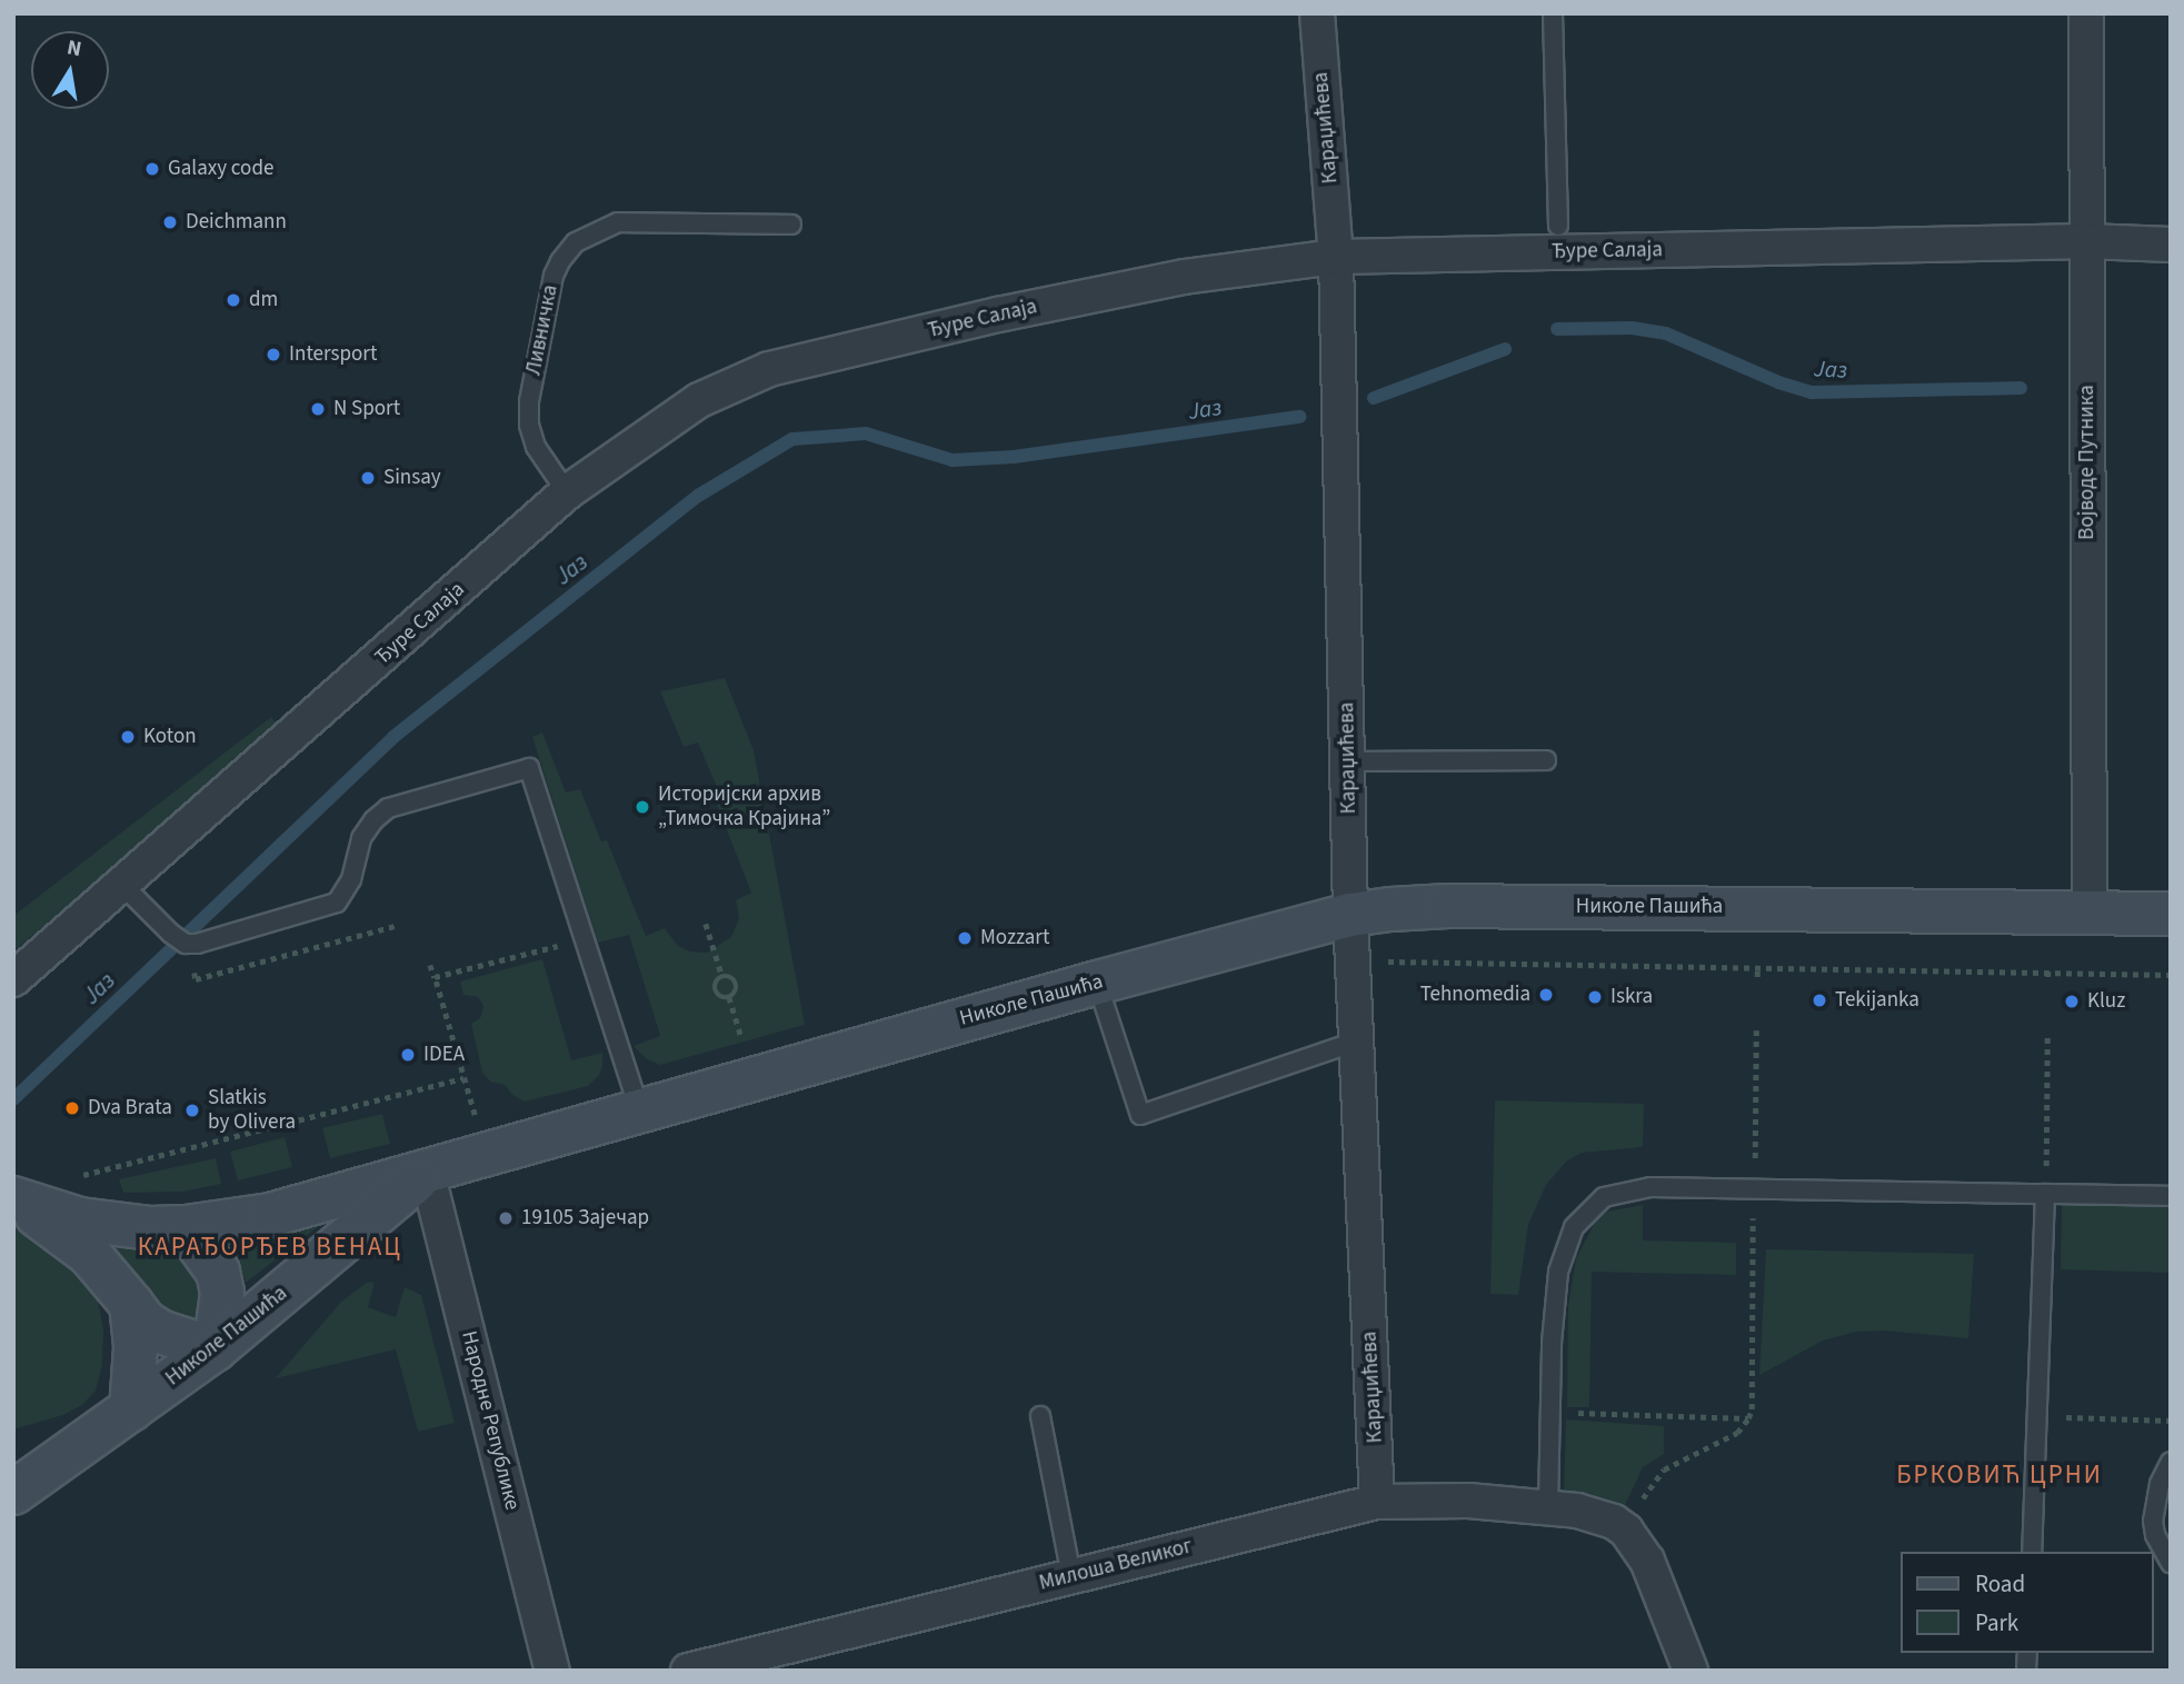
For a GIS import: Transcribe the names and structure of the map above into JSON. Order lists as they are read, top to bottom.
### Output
{
  "streets": {
    "street": [
      "Караџићева",
      "Ђуре Салаја",
      "Војводе Путника",
      "Николе Пашића",
      "Народне Републике",
      "Милоша Великог"
    ],
    "lane": ["Ливничка"]
  },
  "crossings": [
    ["Караџићева", "Ђуре Салаја"],
    ["Караџићева", "Николе Пашића"],
    ["Караџићева", "Милоша Великог"],
    ["Ђуре Салаја", "Ливничка"],
    ["Ђуре Салаја", "Војводе Путника"],
    ["Војводе Путника", "Николе Пашића"],
    ["Николе Пашића", "Народне Републике"]
  ],
  "districts": ["КАРАЂОРЂЕВ ВЕНАЦ", "БРКОВИЋ ЦРНИ"],
  "water": ["Јаз"],
  "places": [
    "Galaxy code",
    "Deichmann",
    "dm",
    "Intersport",
    "N Sport",
    "Sinsay",
    "Koton",
    "Историјски архив „Тимочка Крајина”",
    "Mozzart",
    "Tehnomedia",
    "Iskra",
    "Tekijanka",
    "Kluz",
    "IDEA",
    "Dva Brata",
    "Slatkis by Olivera",
    "19105 Зајечар"
  ],
  "legend": ["Road", "Park"],
  "north": "top"
}
